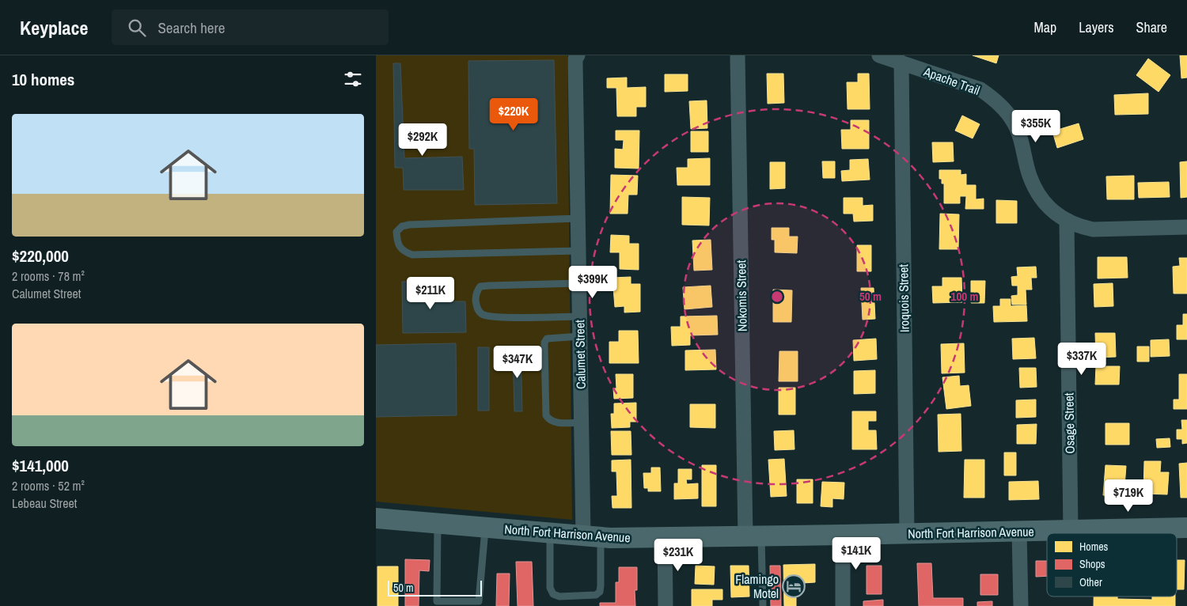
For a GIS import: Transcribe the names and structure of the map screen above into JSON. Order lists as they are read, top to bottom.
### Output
{
  "streets": {
    "main road": ["North Fort Harrison Avenue"],
    "street": [
      "Apache Trail",
      "Nokomis Street",
      "Iroquois Street",
      "Calumet Street",
      "Osage Street"
    ]
  },
  "crossings": [
    ["Apache Trail", "Iroquois Street"],
    ["Apache Trail", "Osage Street"],
    ["Nokomis Street", "North Fort Harrison Avenue"],
    ["Iroquois Street", "North Fort Harrison Avenue"],
    ["Calumet Street", "North Fort Harrison Avenue"],
    ["Osage Street", "North Fort Harrison Avenue"]
  ],
  "places": {
    "hotel": ["Flamingo Motel"]
  },
  "legend": ["Homes", "Shops", "Other"],
  "scale_bar": "50 m",
  "page": {
    "header": "Keyplace",
    "search": "Search here",
    "nav": ["Map", "Layers", "Share"],
    "heading": "10 homes",
    "price": [
      "$220K",
      "$355K",
      "$292K",
      "$399K",
      "$211K",
      "$337K",
      "$347K",
      "$719K",
      "$141K",
      "$231K"
    ],
    "list": [
      {
        "name": "$220,000",
        "note": "2 rooms · 78 m² · Calumet Street"
      },
      {
        "name": "$141,000",
        "note": "2 rooms · 52 m² · Lebeau Street"
      }
    ],
    "scale": "50 m"
  },
  "rings": ["50 m", "100 m"]
}
